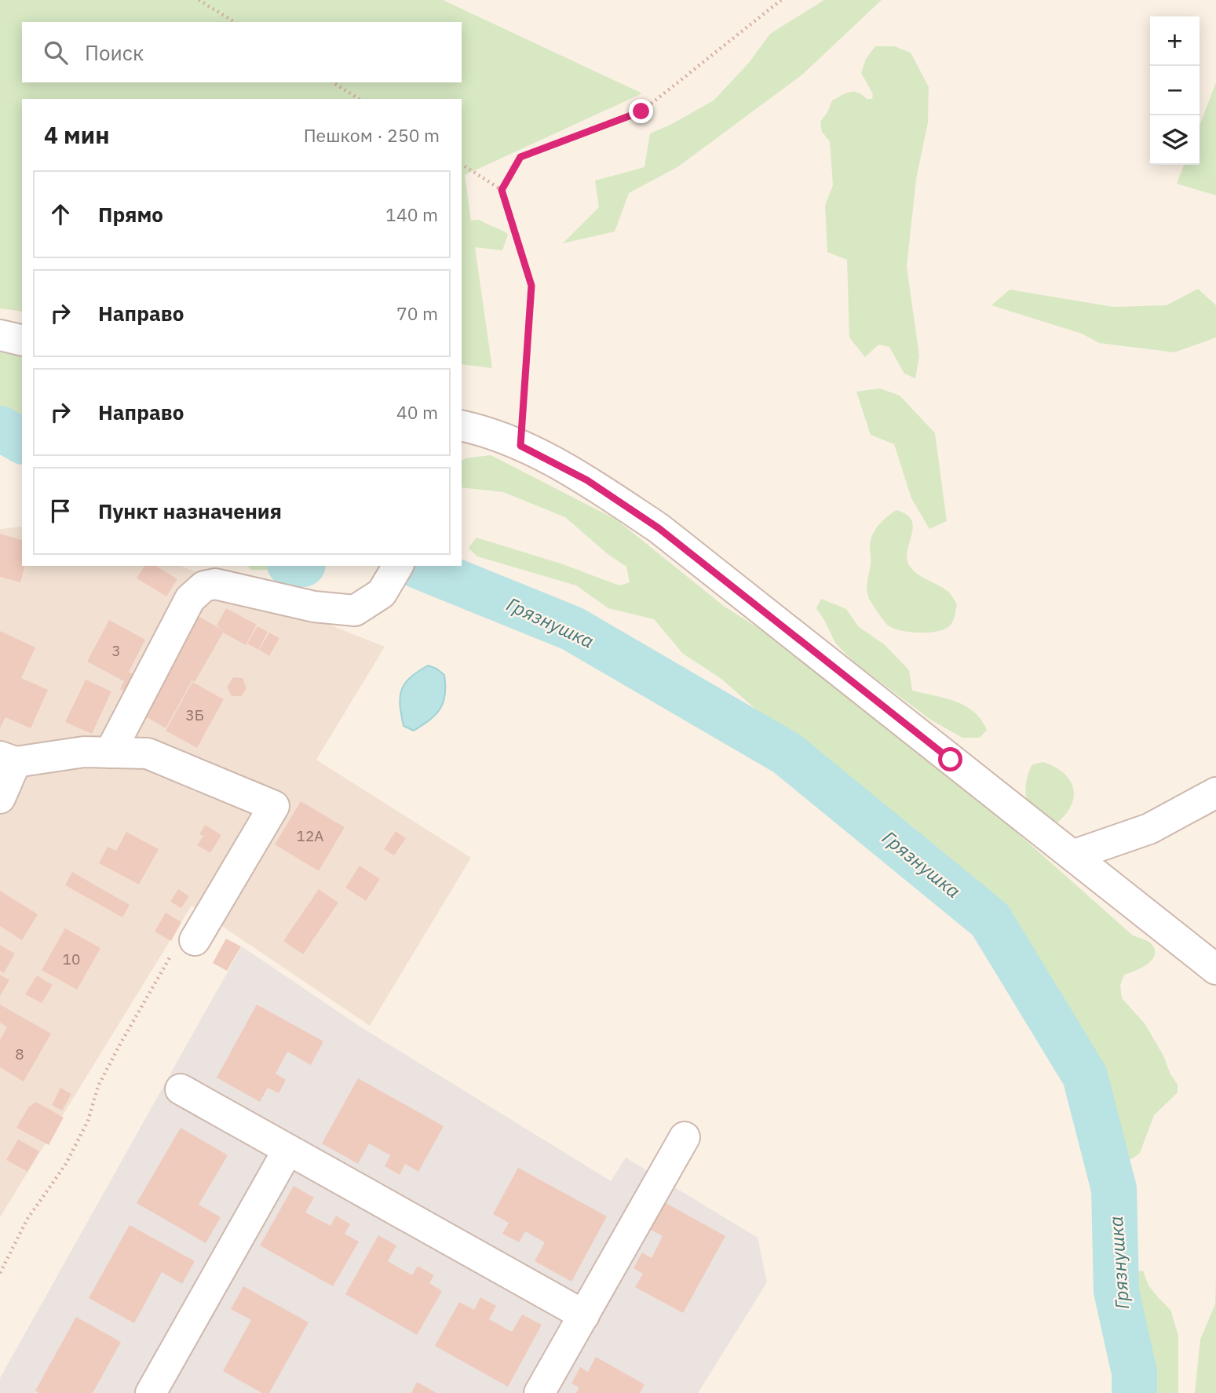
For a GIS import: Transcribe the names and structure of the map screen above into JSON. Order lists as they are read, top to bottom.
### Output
{
  "water": ["Грязнушка"],
  "house_numbers": [
    "3",
    "3Б",
    "12А",
    "10",
    "8"
  ],
  "page": {
    "map_buttons": ["+", "−"],
    "search": "Поиск",
    "heading": ["4 мин", "Пешком · 250 m"],
    "list": [
      ["Прямо", "140 m"],
      ["Направо", "70 m"],
      ["Направо", "40 m"],
      "Пункт назначения"
    ]
  }
}
